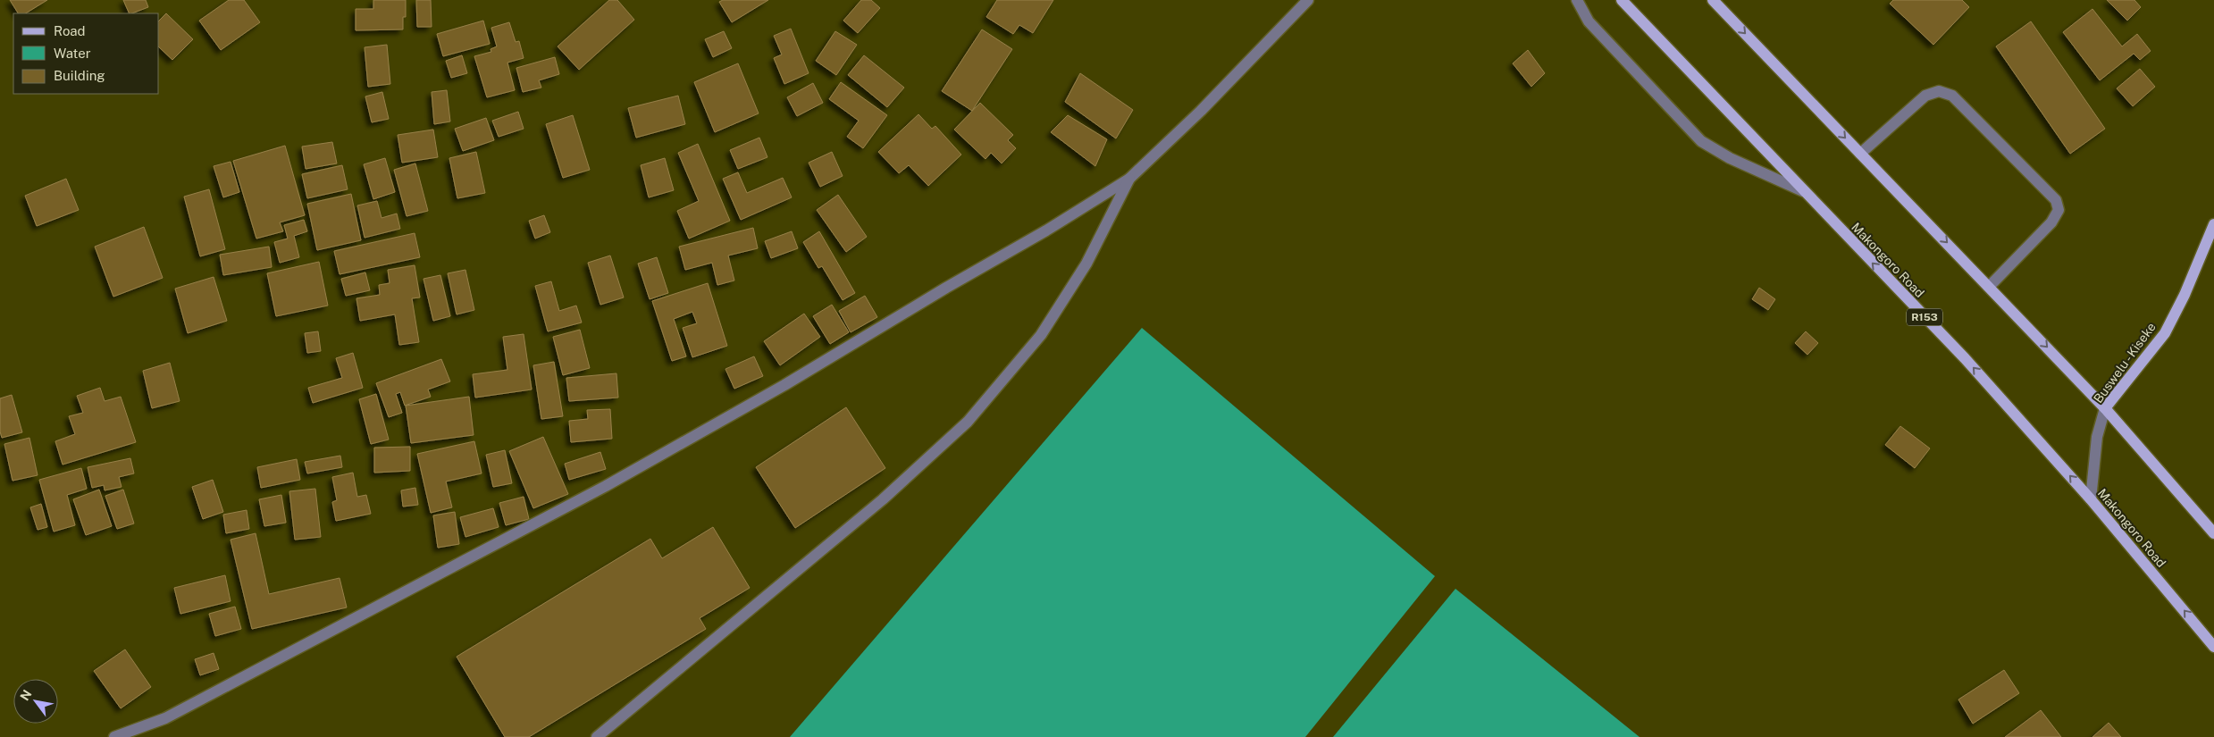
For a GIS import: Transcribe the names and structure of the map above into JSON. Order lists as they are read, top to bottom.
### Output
{
  "streets": {
    "main road": ["Makongoro Road", "R153", "Buswelu - Kiseke"]
  },
  "crossings": [
    ["Makongoro Road", "Buswelu - Kiseke"]
  ],
  "legend": ["Road", "Water", "Building"],
  "north": "top left"
}
